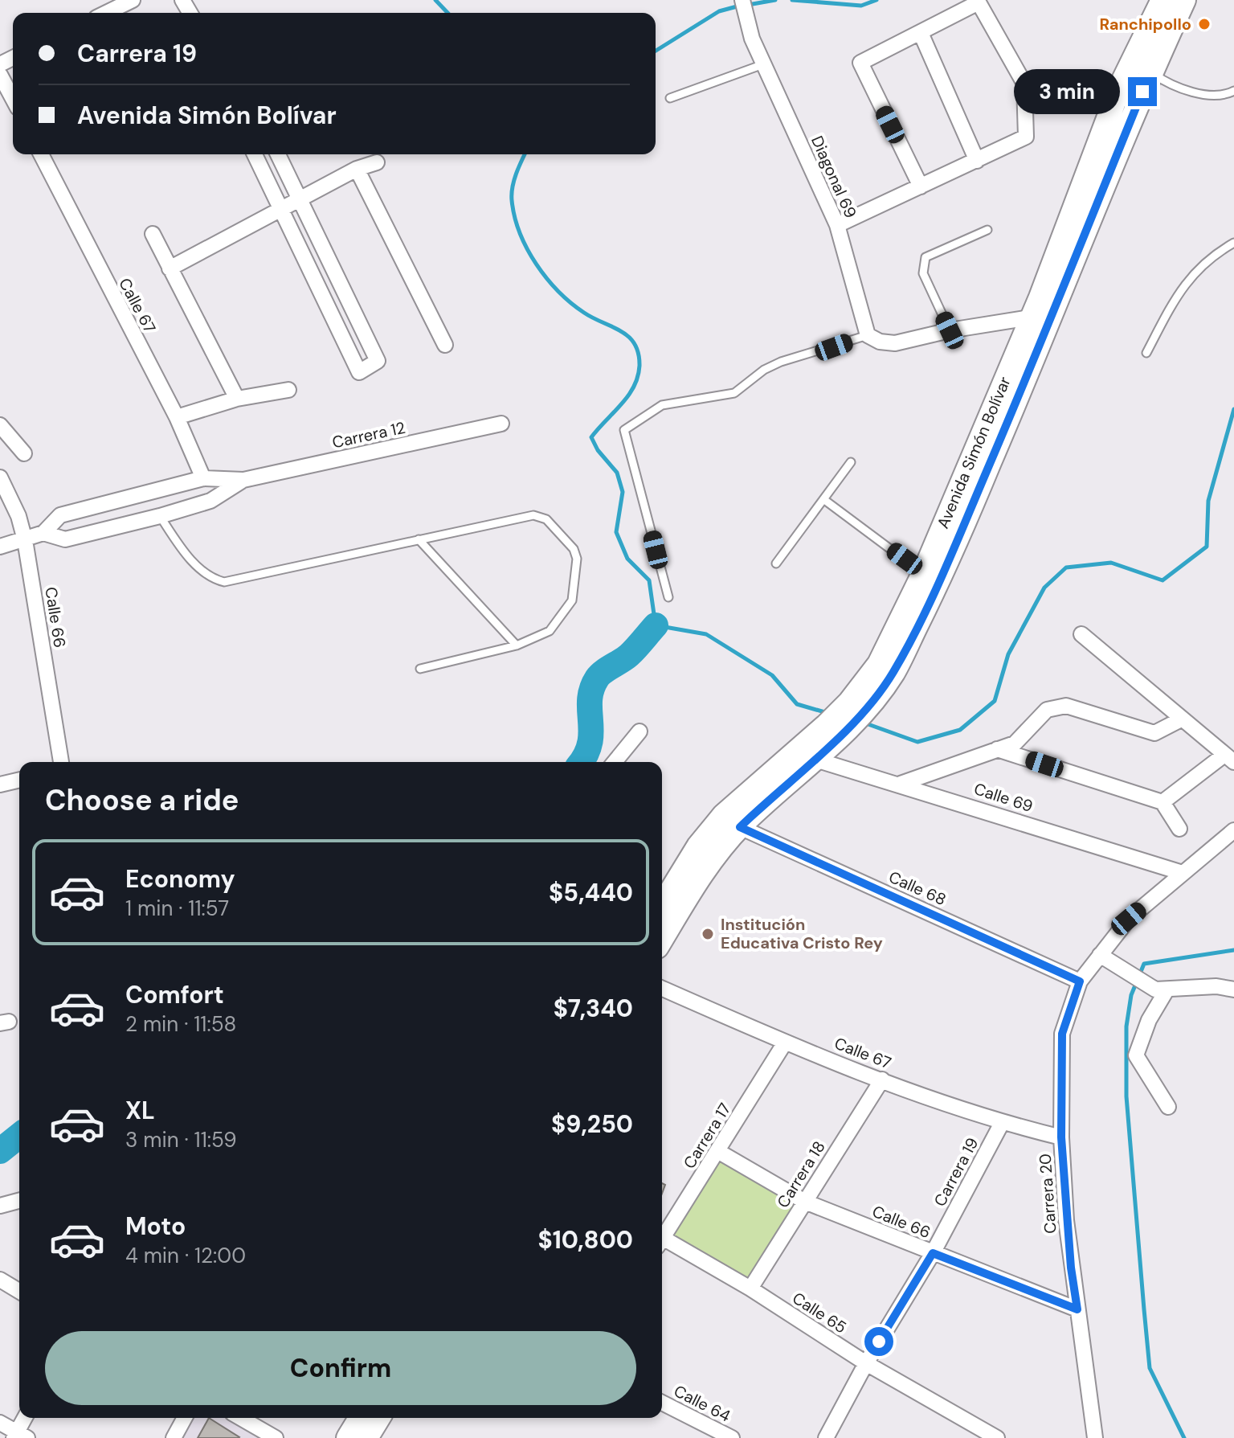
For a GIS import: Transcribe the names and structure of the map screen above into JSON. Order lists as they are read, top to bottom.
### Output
{
  "streets": {
    "main road": ["Avenida Simón Bolívar"],
    "street": [
      "Diagonal 69",
      "Calle 67",
      "Carrera 12",
      "Calle 66",
      "Calle 69",
      "Calle 68",
      "Carrera 17",
      "Carrera 19",
      "Carrera 18",
      "Carrera 20",
      "Calle 65",
      "Calle 64"
    ]
  },
  "crossings": [
    ["Calle 67", "Carrera 12"],
    ["Calle 67", "Carrera 17"],
    ["Calle 67", "Carrera 19"],
    ["Calle 67", "Carrera 18"],
    ["Calle 67", "Carrera 20"],
    ["Carrera 12", "Calle 66"],
    ["Avenida Simón Bolívar", "Calle 69"],
    ["Avenida Simón Bolívar", "Calle 68"],
    ["Calle 66", "Carrera 17"],
    ["Calle 66", "Carrera 19"],
    ["Calle 66", "Carrera 18"],
    ["Calle 66", "Carrera 20"],
    ["Calle 68", "Carrera 20"],
    ["Carrera 19", "Calle 65"],
    ["Carrera 18", "Calle 65"]
  ],
  "places": ["Ranchipollo", "Institución Educativa Cristo Rey"],
  "page": {
    "banner": ["Carrera 19", "Avenida Simón Bolívar"],
    "bubble": "3 min",
    "heading": "Choose a ride",
    "list": [
      {
        "name": "Economy",
        "note": "1 min · 11:57",
        "value": "$5,440"
      },
      {
        "name": "Comfort",
        "note": "2 min · 11:58",
        "value": "$7,340"
      },
      {
        "name": "XL",
        "note": "3 min · 11:59",
        "value": "$9,250"
      },
      {
        "name": "Moto",
        "note": "4 min · 12:00",
        "value": "$10,800"
      }
    ],
    "buttons": "Confirm"
  }
}
